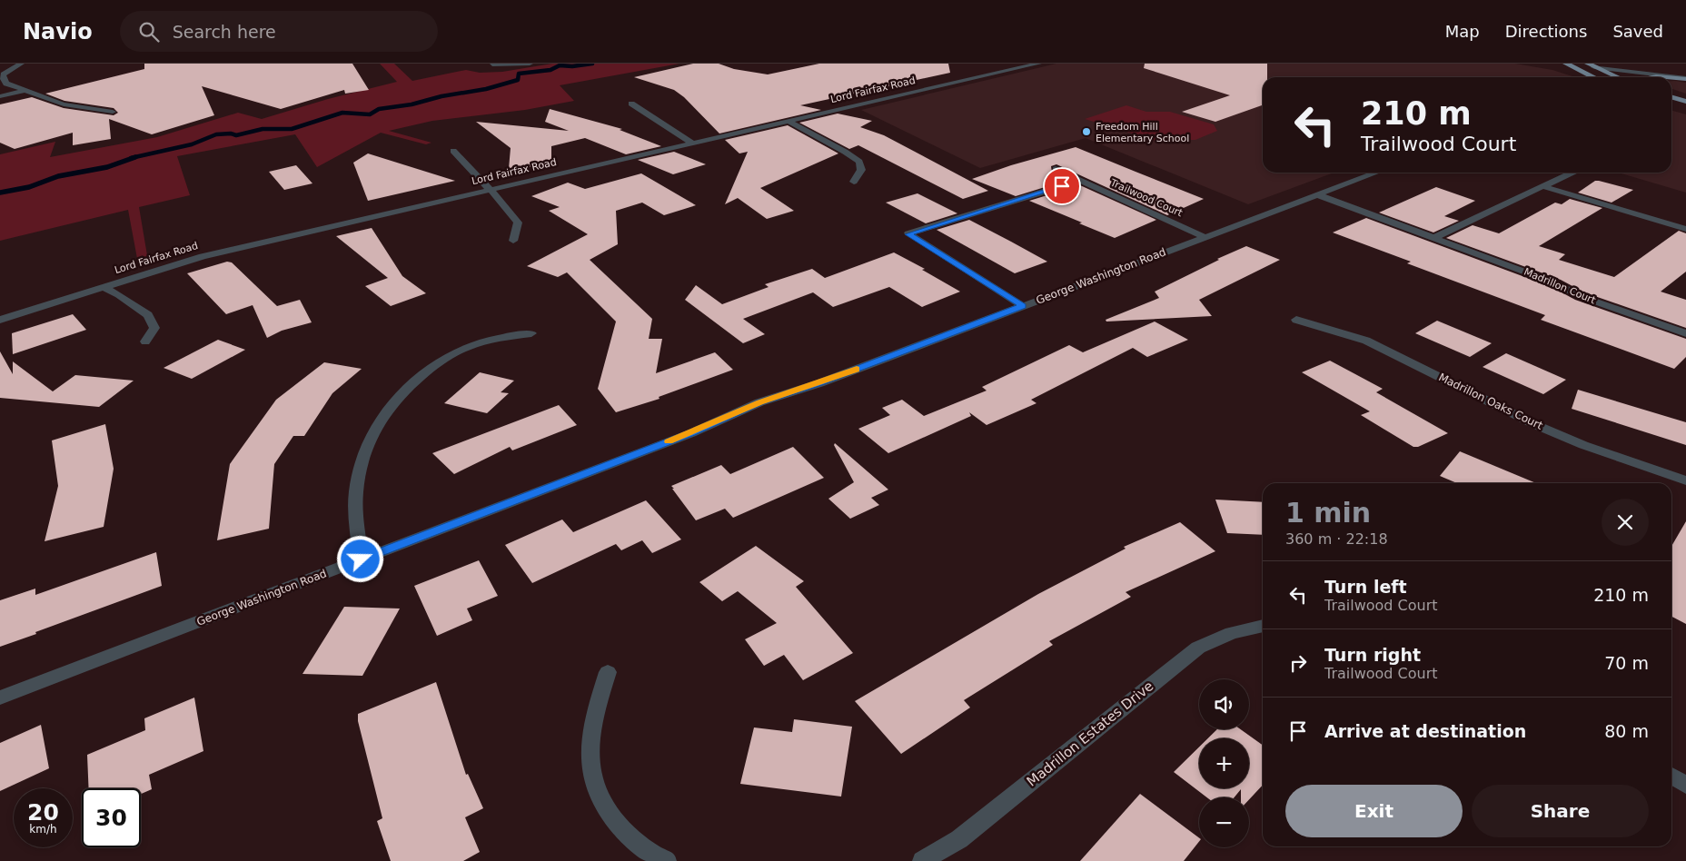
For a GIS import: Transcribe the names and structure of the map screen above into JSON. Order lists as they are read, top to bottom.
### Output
{
  "streets": {
    "street": [
      "Lord Fairfax Road",
      "Trailwood Court",
      "George Washington Road",
      "Madrillon Court",
      "Madrillon Oaks Court",
      "Madrillon Estates Drive"
    ]
  },
  "crossings": [
    ["Trailwood Court", "George Washington Road"],
    ["George Washington Road", "Madrillon Court"]
  ],
  "places": ["Freedom Hill Elementary School"],
  "page": {
    "header": "Navio",
    "search": "Search here",
    "nav": ["Map", "Directions", "Saved"],
    "turn": ["210 m", "Trailwood Court"],
    "heading": ["1 min", "360 m · 22:18"],
    "list": [
      {
        "name": "Turn left",
        "note": "Trailwood Court",
        "value": "210 m"
      },
      {
        "name": "Turn right",
        "note": "Trailwood Court",
        "value": "70 m"
      },
      {
        "name": "Arrive at destination",
        "value": "80 m"
      }
    ],
    "map_buttons": ["+", "−"],
    "buttons": ["Exit", "Share"],
    "speed": "20 km/h",
    "limit": "30"
  }
}
